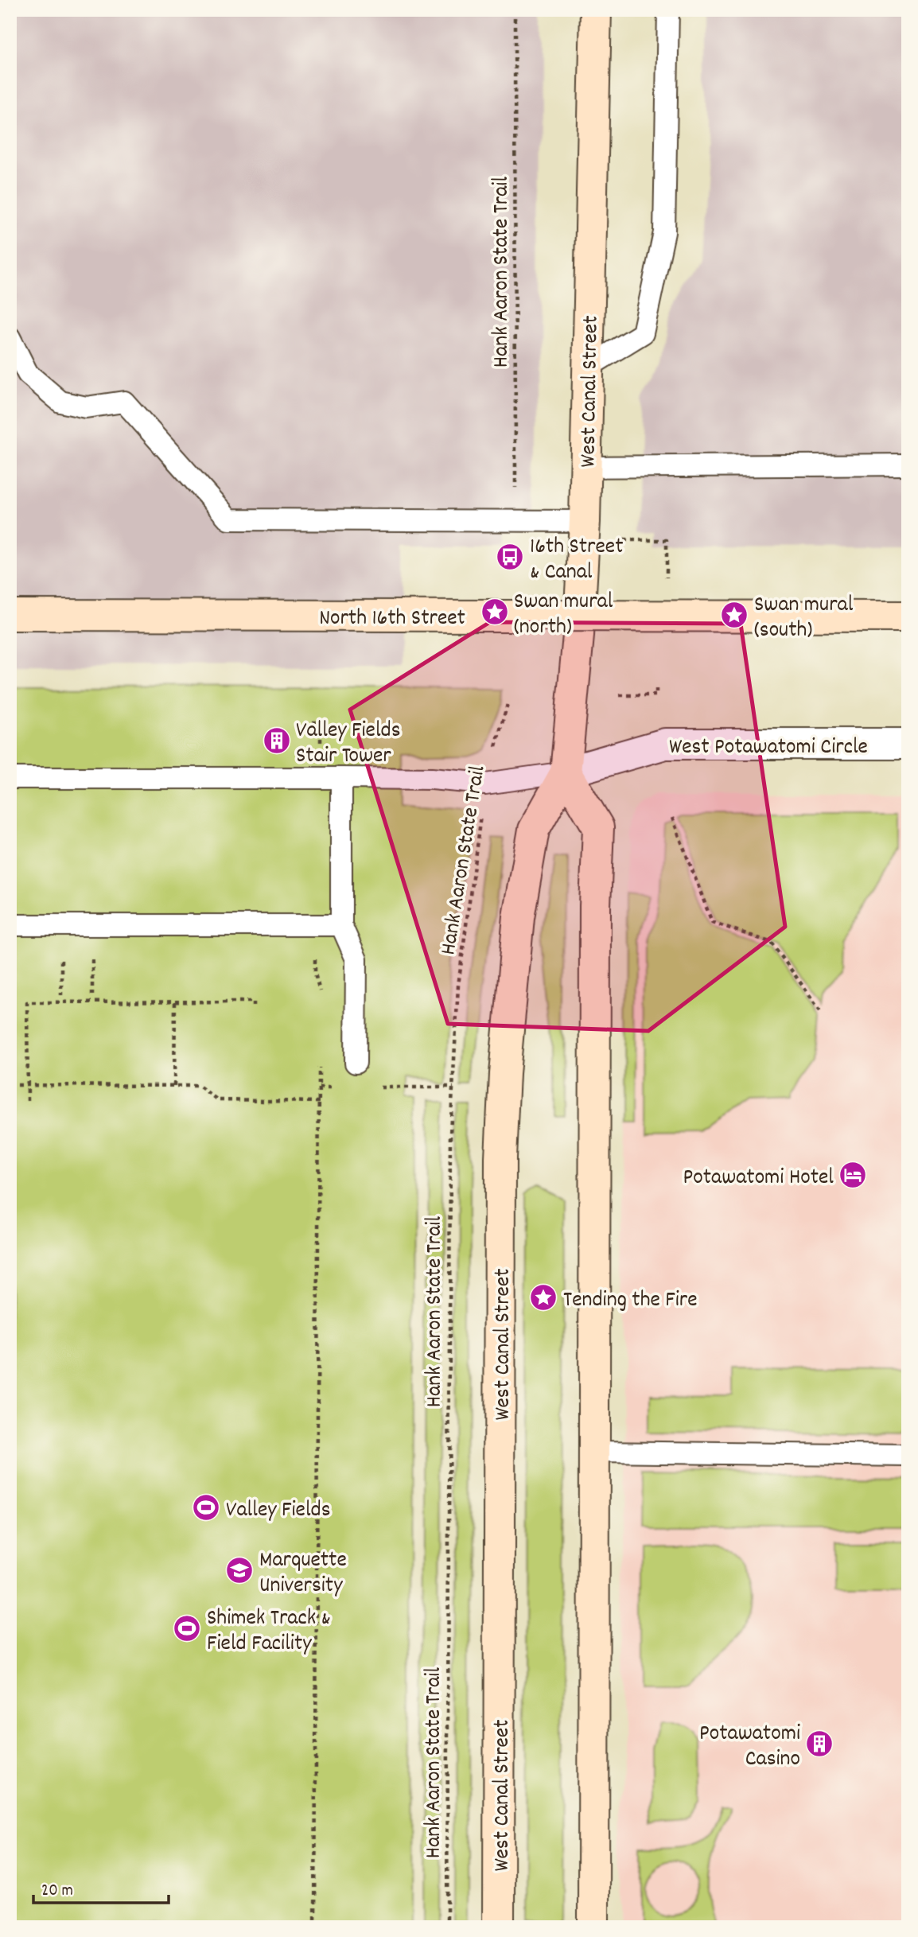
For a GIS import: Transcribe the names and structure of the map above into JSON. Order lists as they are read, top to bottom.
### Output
{
  "streets": {
    "street": ["West Canal Street", "North 16th Street", "West Potawatomi Circle"],
    "path": ["Hank Aaron State Trail"]
  },
  "crossings": [
    ["West Canal Street", "West Potawatomi Circle"]
  ],
  "places": {
    "bus stop": ["16th Street & Canal"],
    "place": ["Swan mural (north)", "Swan mural (south)", "Tending the Fire"],
    "building": ["Valley Fields Stair Tower", "Potawatomi Casino"],
    "hotel": ["Potawatomi Hotel"],
    "sports": ["Valley Fields", "Shimek Track & Field Facility"],
    "school or university": ["Marquette University"]
  },
  "scale_bar": "20 m"
}
